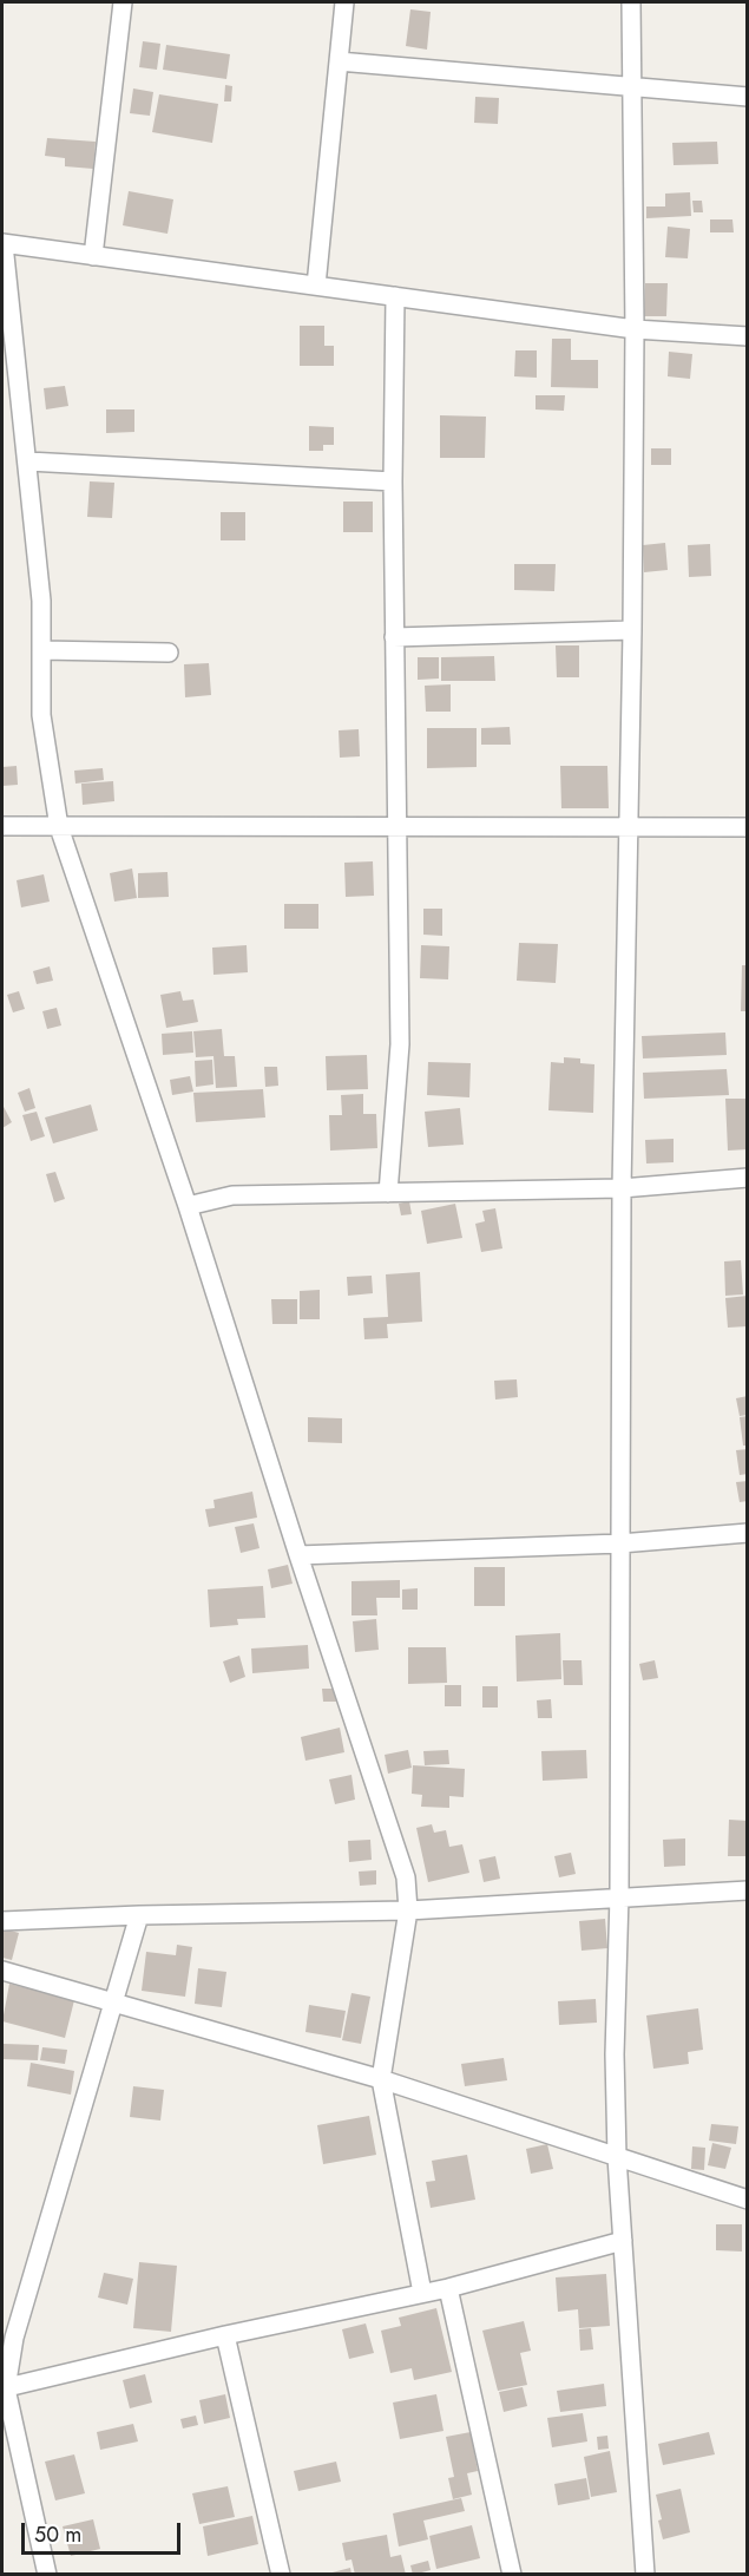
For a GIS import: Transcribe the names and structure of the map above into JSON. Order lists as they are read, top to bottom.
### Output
{
  "scale_bar": "50 m"
}
